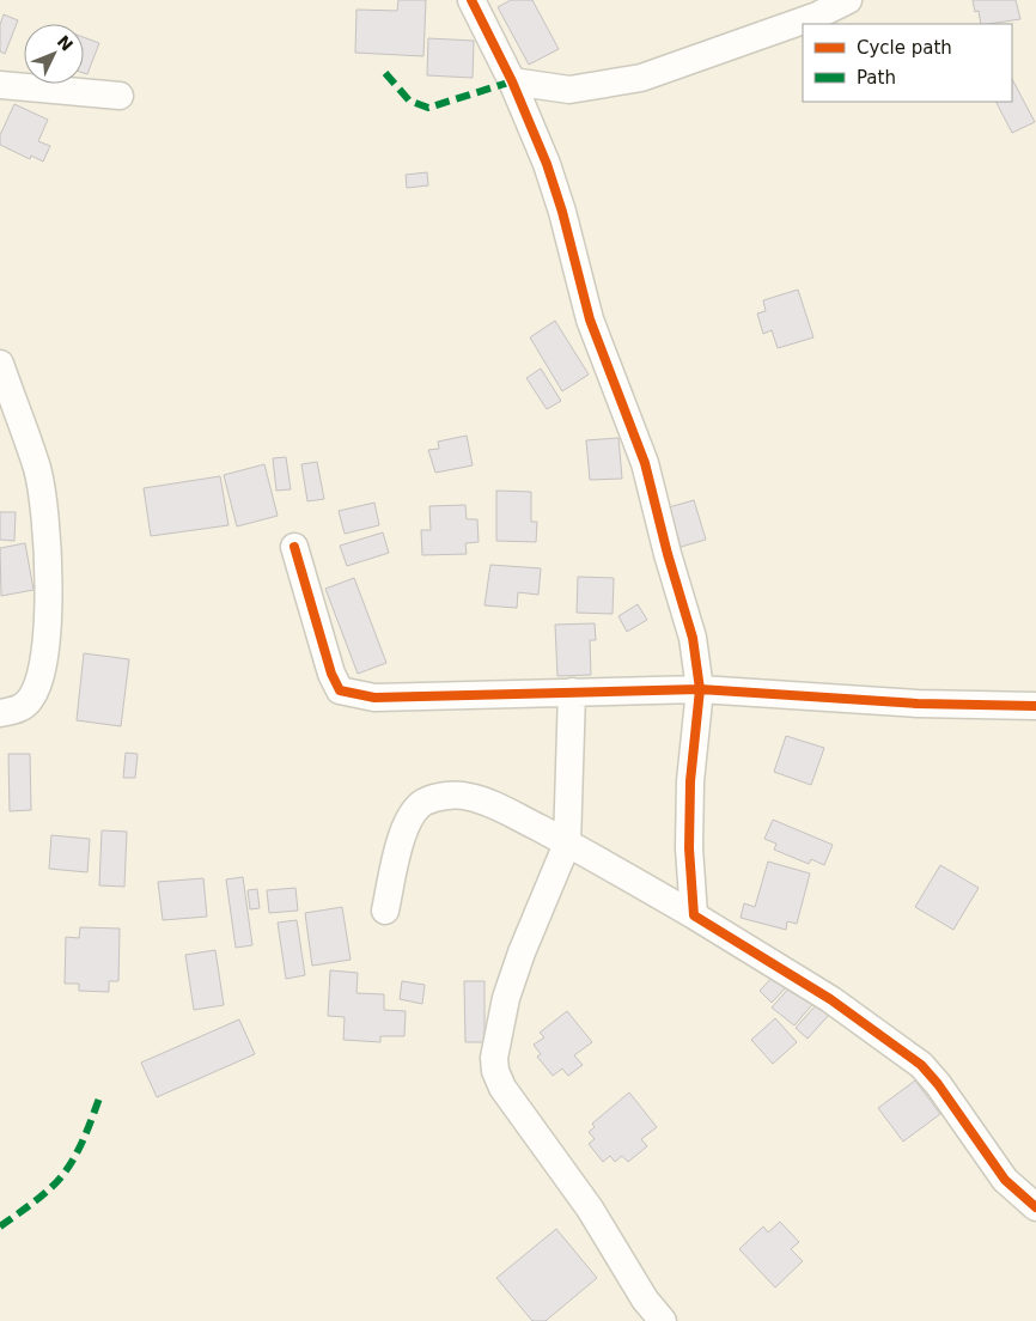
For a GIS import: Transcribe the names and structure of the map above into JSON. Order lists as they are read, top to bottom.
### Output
{
  "legend": ["Cycle path", "Path"],
  "north": "top right"
}
